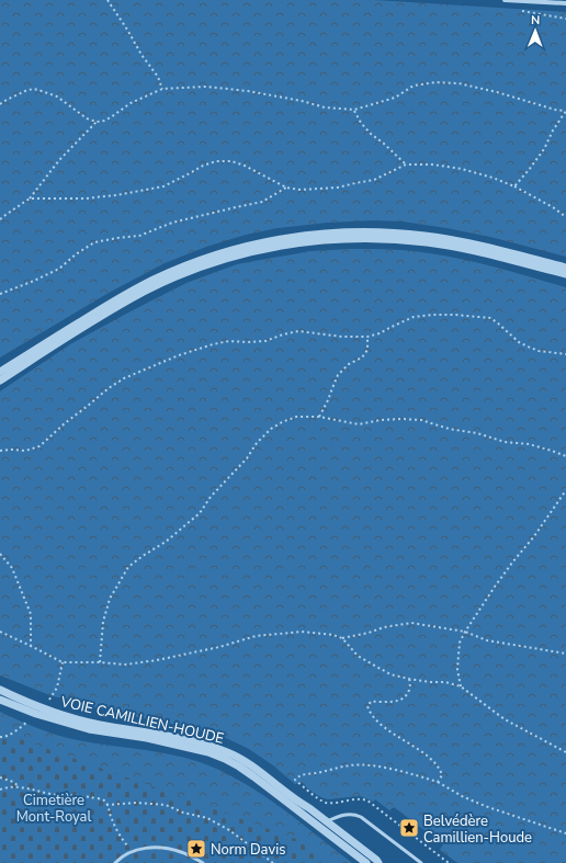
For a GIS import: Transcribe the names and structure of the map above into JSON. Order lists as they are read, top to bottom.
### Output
{
  "streets": {
    "street": ["VOIE CAMILLIEN-HOUDE"]
  },
  "parks": ["Cimetière Mont-Royal"],
  "places": {
    "place": ["Belvédère Camillien-Houde", "Norm Davis"]
  },
  "north": "top"
}
